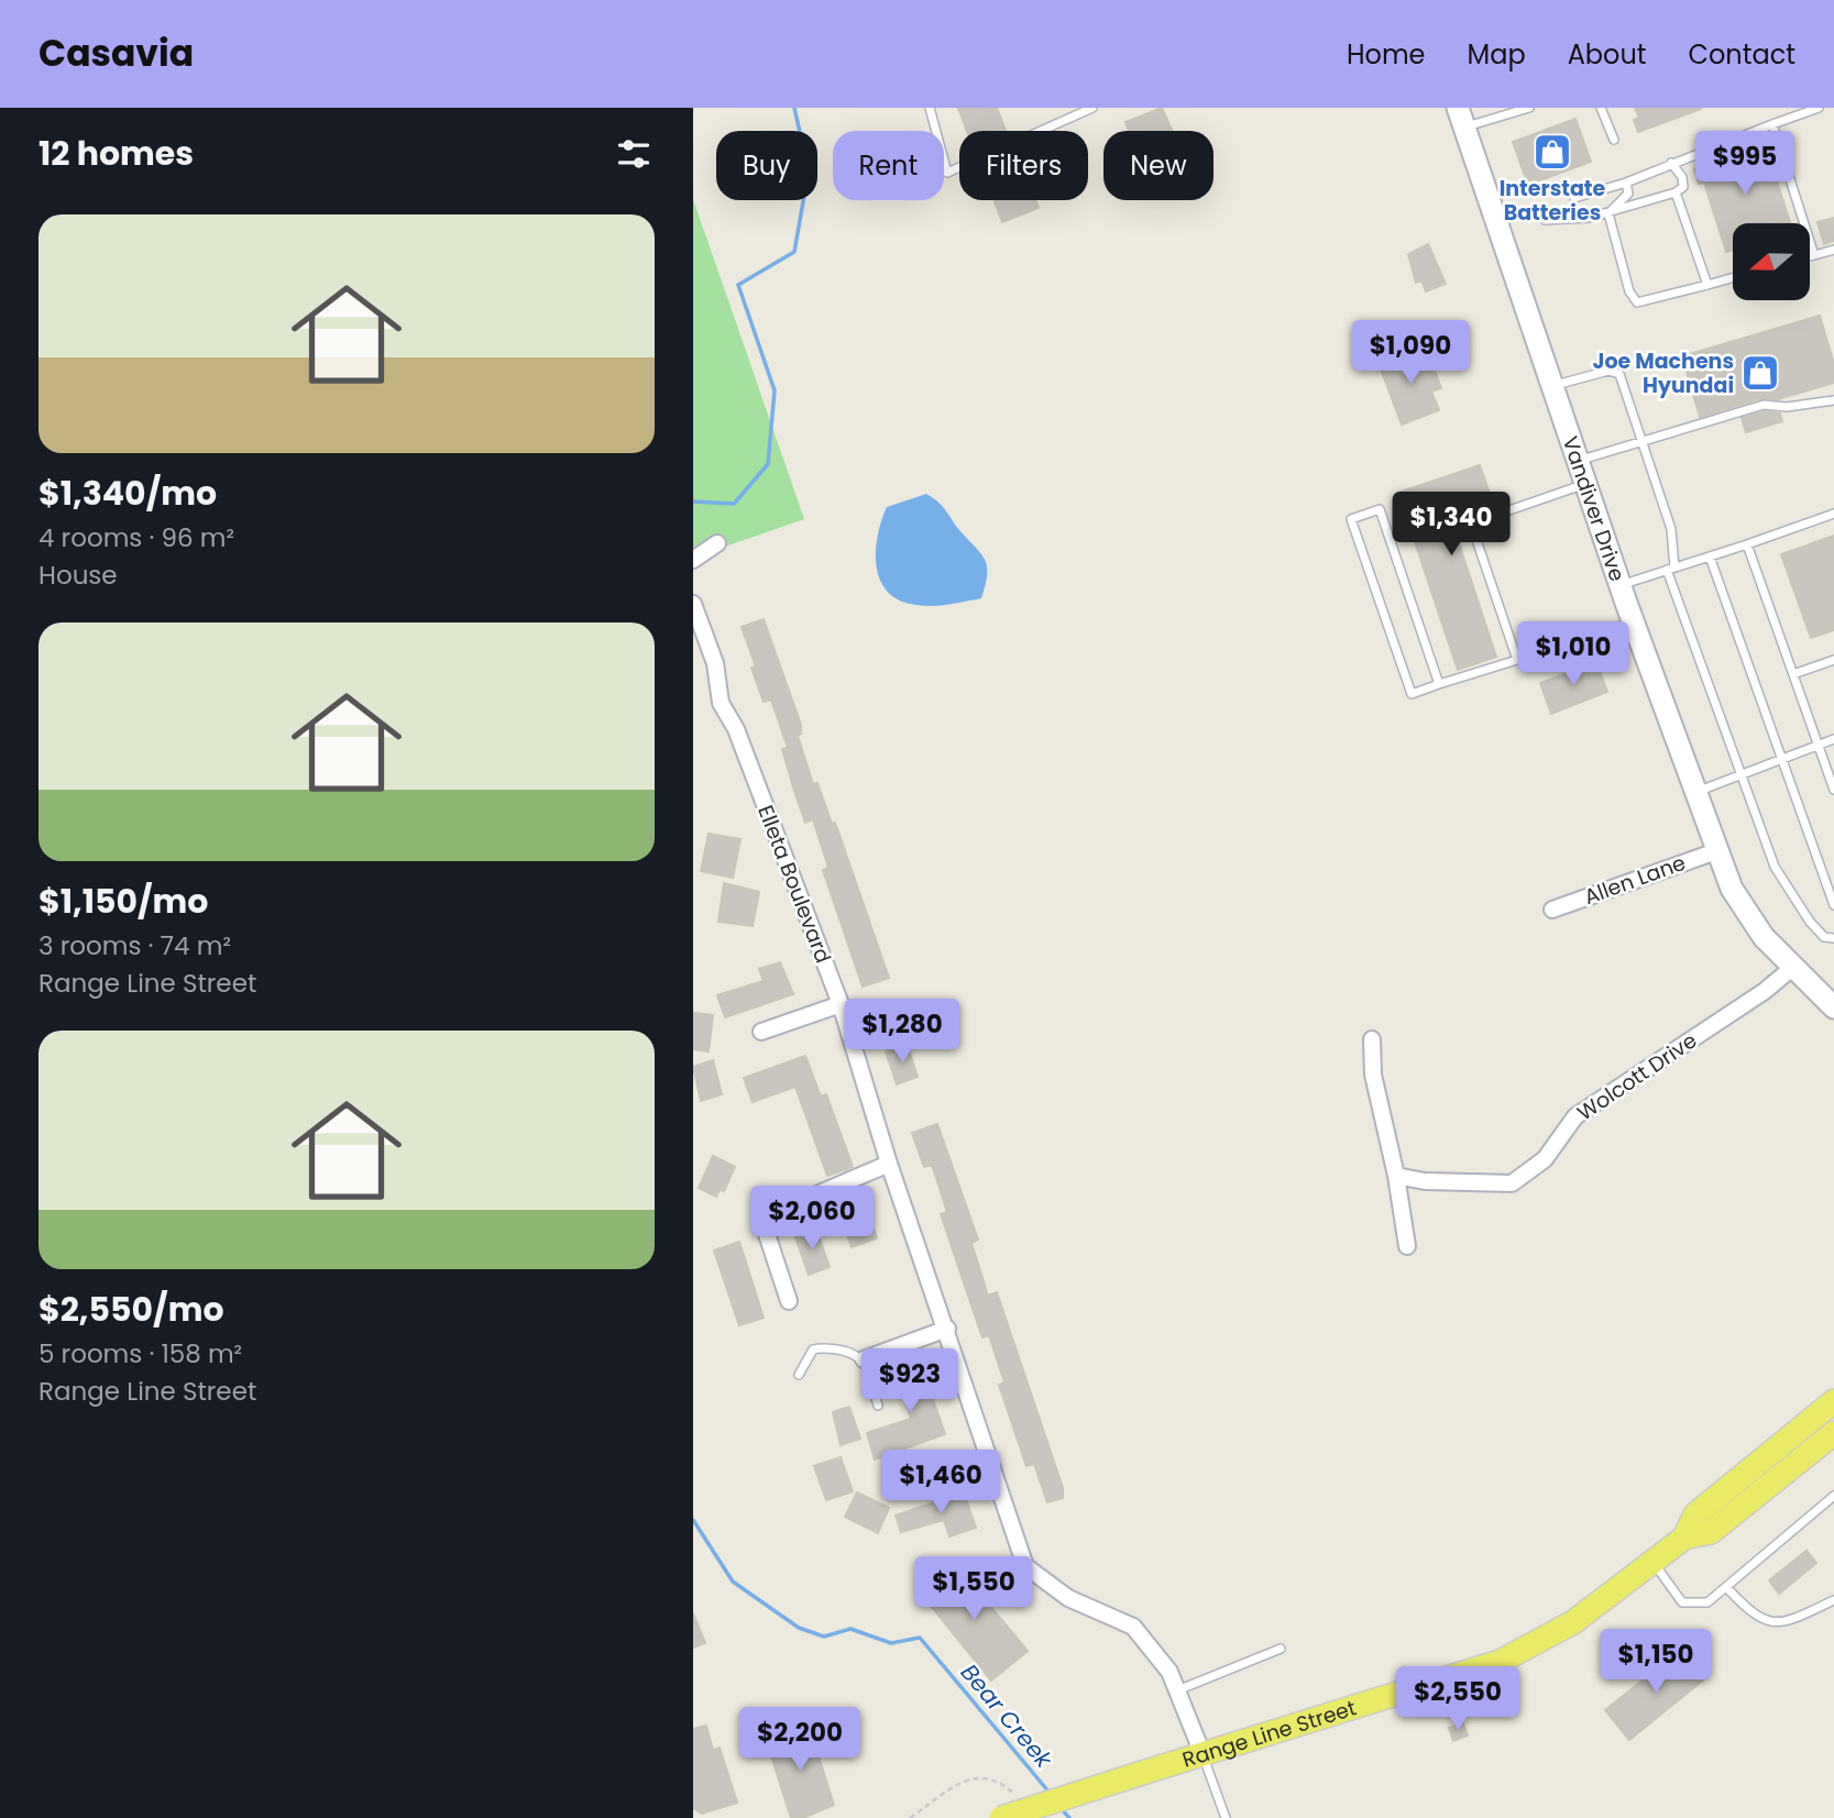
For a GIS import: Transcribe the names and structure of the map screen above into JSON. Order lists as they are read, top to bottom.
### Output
{
  "streets": {
    "main road": ["Vandiver Drive", "Range Line Street"],
    "street": ["Allen Lane", "Elleta Boulevard", "Wolcott Drive"]
  },
  "crossings": [
    ["Vandiver Drive", "Allen Lane"],
    ["Vandiver Drive", "Wolcott Drive"],
    ["Elleta Boulevard", "Range Line Street"]
  ],
  "water": ["Bear Creek"],
  "places": {
    "shop": ["Interstate Batteries", "Joe Machens Hyundai"]
  },
  "north": "left",
  "page": {
    "header": "Casavia",
    "nav": [
      "Home",
      "Map",
      "About",
      "Contact"
    ],
    "heading": "12 homes",
    "price": [
      "$995",
      "$1,090",
      "$1,340",
      "$1,010",
      "$1,280",
      "$2,060",
      "$923",
      "$1,460",
      "$1,550",
      "$1,150",
      "$2,550",
      "$2,200"
    ],
    "chip": [
      "Buy",
      "Rent",
      "Filters",
      "New"
    ],
    "list": [
      {
        "name": "$1,340/mo",
        "note": "4 rooms · 96 m² · House"
      },
      {
        "name": "$1,150/mo",
        "note": "3 rooms · 74 m² · Range Line Street"
      },
      {
        "name": "$2,550/mo",
        "note": "5 rooms · 158 m² · Range Line Street"
      }
    ]
  }
}
